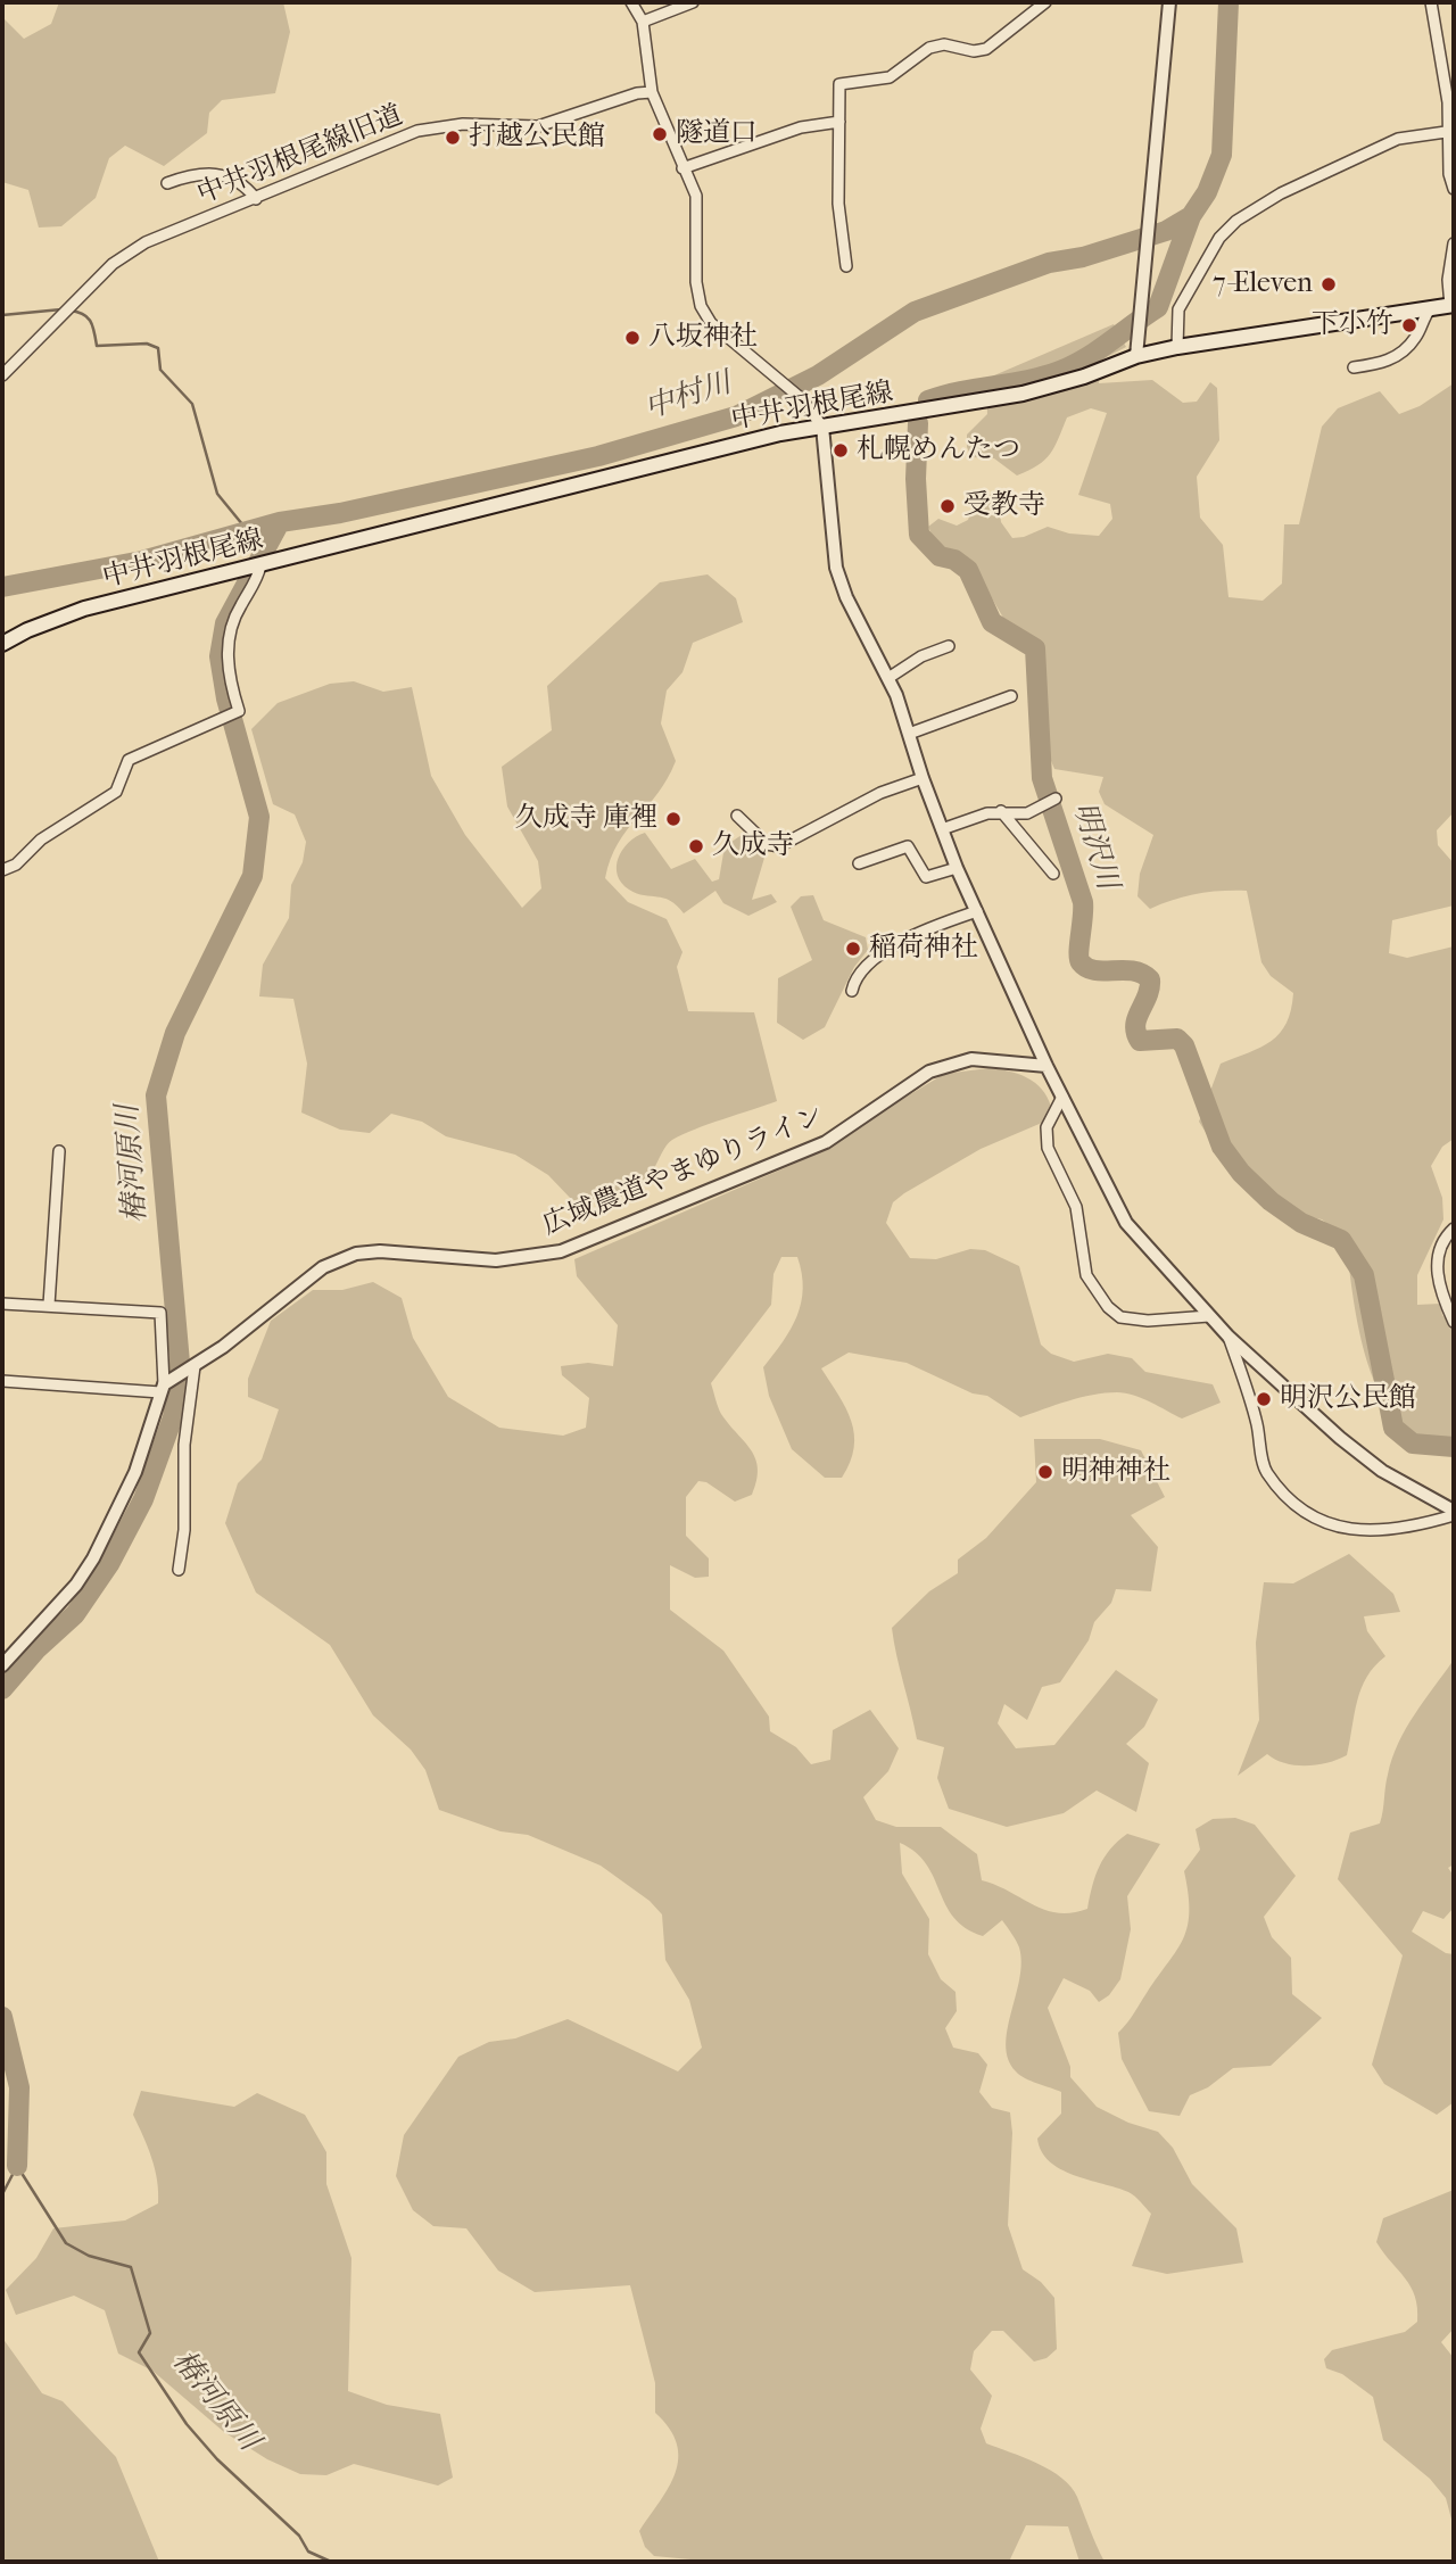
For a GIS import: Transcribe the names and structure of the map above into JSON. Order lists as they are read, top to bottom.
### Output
{
  "streets": {
    "main road": ["中井羽根尾線"],
    "street": ["中井羽根尾線旧道", "広域農道やまゆりライン"]
  },
  "water": ["中村川", "明沢川", "椿河原川"],
  "places": [
    "隧道口",
    "打越公民館",
    "7-Eleven",
    "下小竹",
    "八坂神社",
    "札幌めんたつ",
    "受教寺",
    "久成寺 庫裡",
    "久成寺",
    "稲荷神社",
    "明沢公民館",
    "明神神社"
  ]
}
